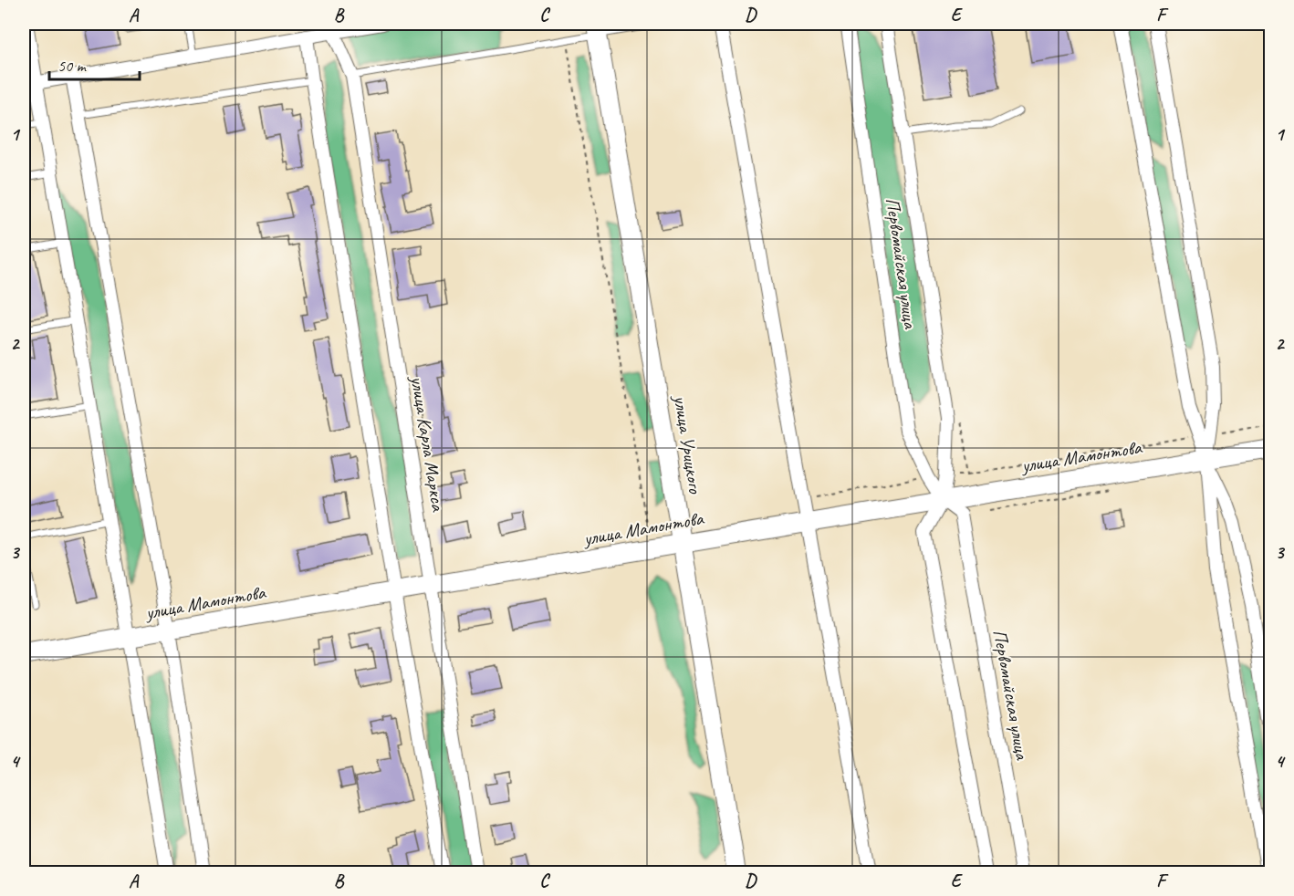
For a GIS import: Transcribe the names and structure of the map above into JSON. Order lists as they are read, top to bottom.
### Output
{
  "streets": {
    "street": [
      "Первомайская улица",
      "улица Карла Маркса",
      "улица Урицкого",
      "улица Мамонтова"
    ]
  },
  "crossings": [
    ["Первомайская улица", "улица Мамонтова"],
    ["улица Карла Маркса", "улица Мамонтова"],
    ["улица Урицкого", "улица Мамонтова"]
  ],
  "scale_bar": "50 m",
  "grid": {
    "columns": [
      "A",
      "B",
      "C",
      "D",
      "E",
      "F"
    ],
    "rows": [
      "1",
      "2",
      "3",
      "4"
    ]
  }
}
